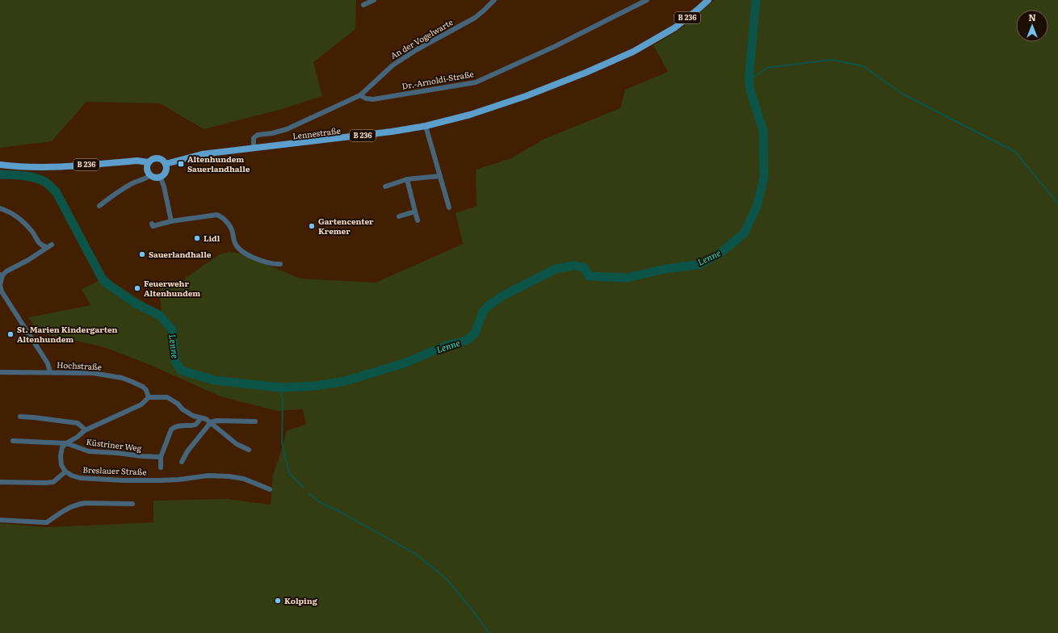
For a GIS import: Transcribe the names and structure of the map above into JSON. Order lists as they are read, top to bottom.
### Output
{
  "streets": {
    "main road": ["B 236", "Lennestraße"],
    "street": [
      "An der Vogelwarte",
      "Dr.-Arnoldi-Straße",
      "Hochstraße",
      "Küstriner Weg",
      "Breslauer Straße"
    ]
  },
  "crossings": [
    ["B 236", "Lennestraße"],
    ["An der Vogelwarte", "Dr.-Arnoldi-Straße"]
  ],
  "water": ["Lenne"],
  "places": {
    "transit": ["Altenhundem Sauerlandhalle"],
    "other": [
      "Gartencenter Kremer",
      "Lidl",
      "Sauerlandhalle",
      "Feuerwehr Altenhundem",
      "St. Marien Kindergarten Altenhundem",
      "Kolping"
    ]
  },
  "north": "top"
}
